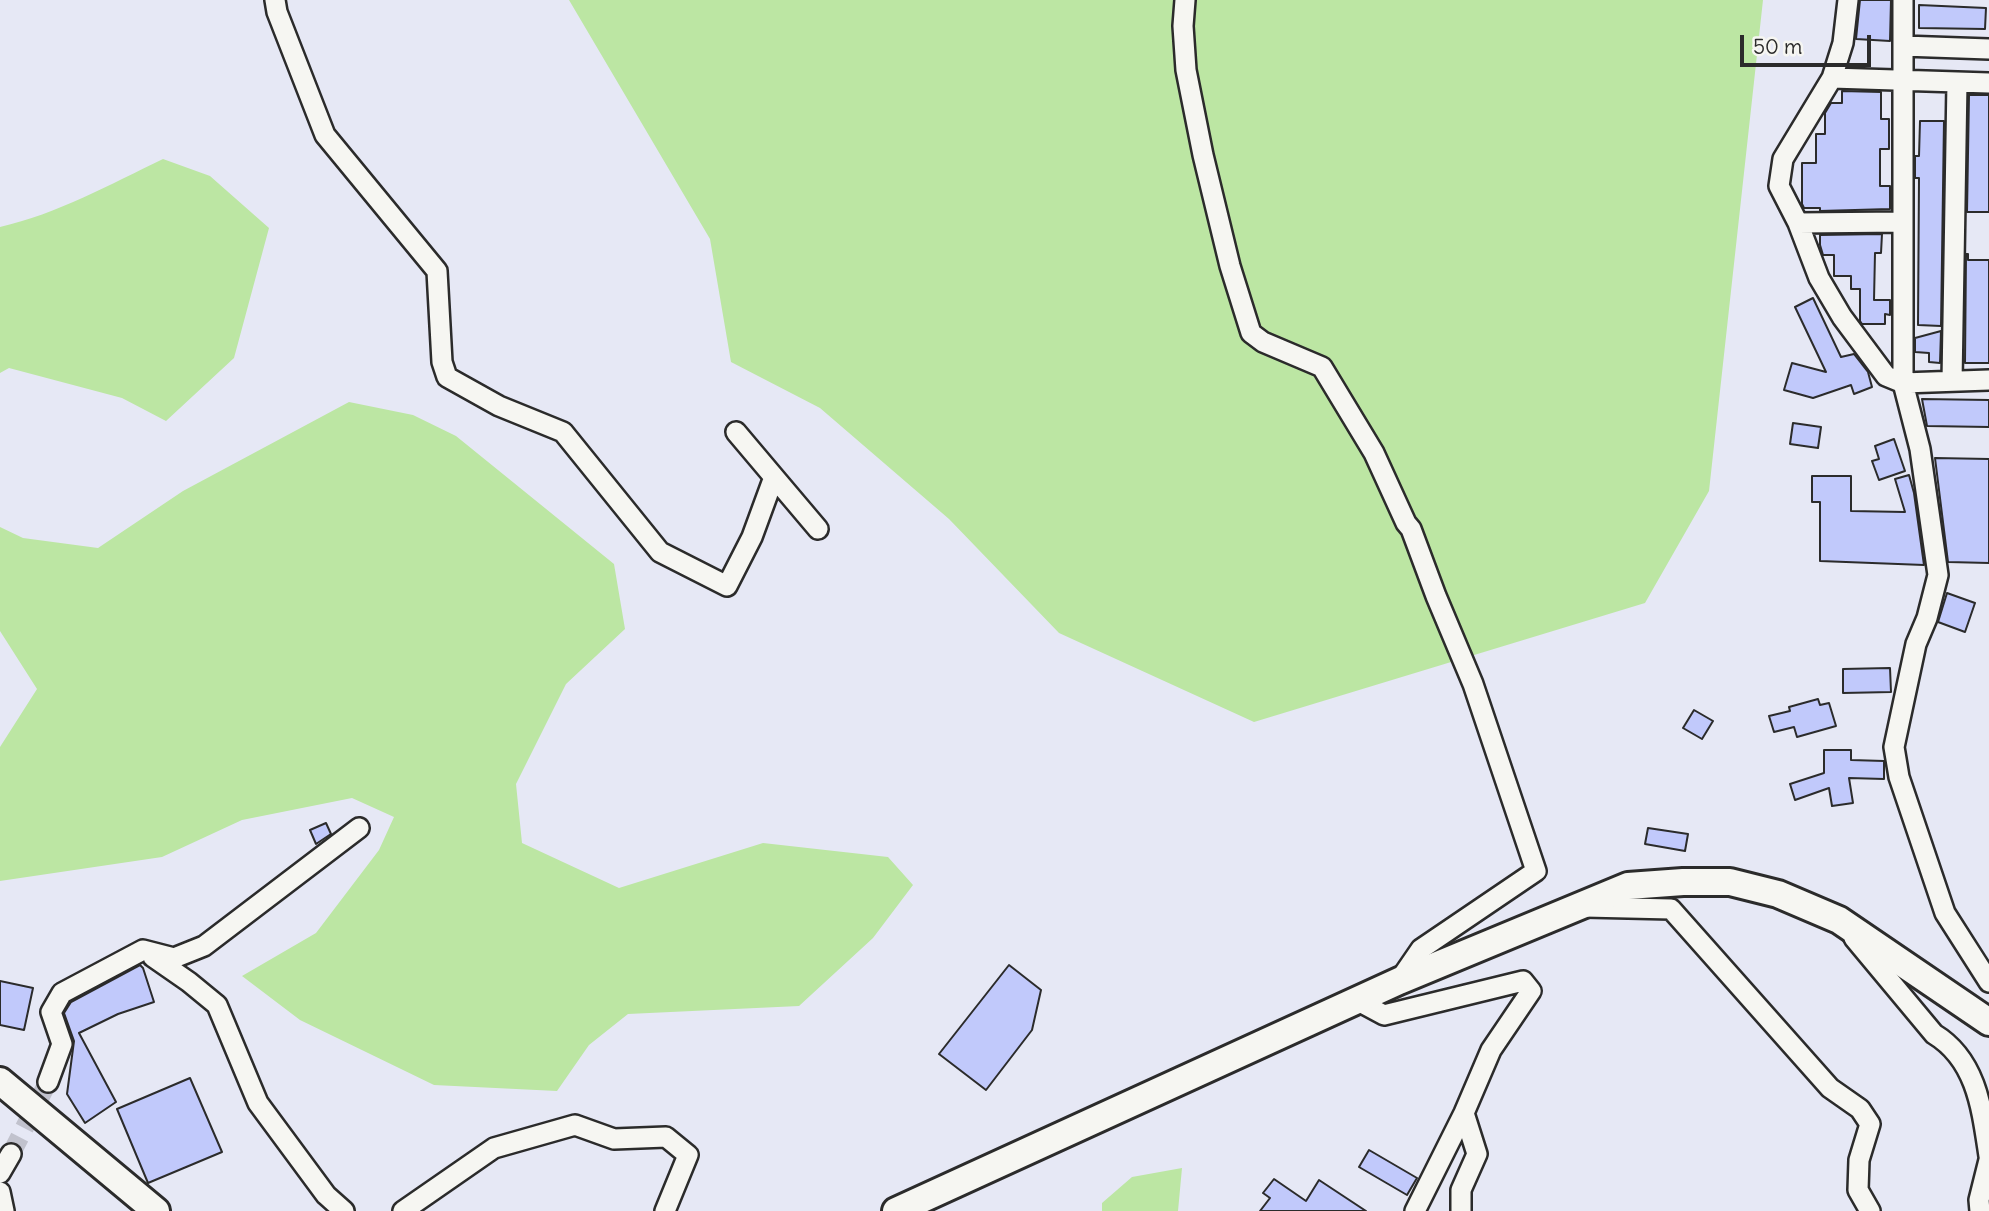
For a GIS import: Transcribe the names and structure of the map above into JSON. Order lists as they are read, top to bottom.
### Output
{
  "scale_bar": "50 m"
}
